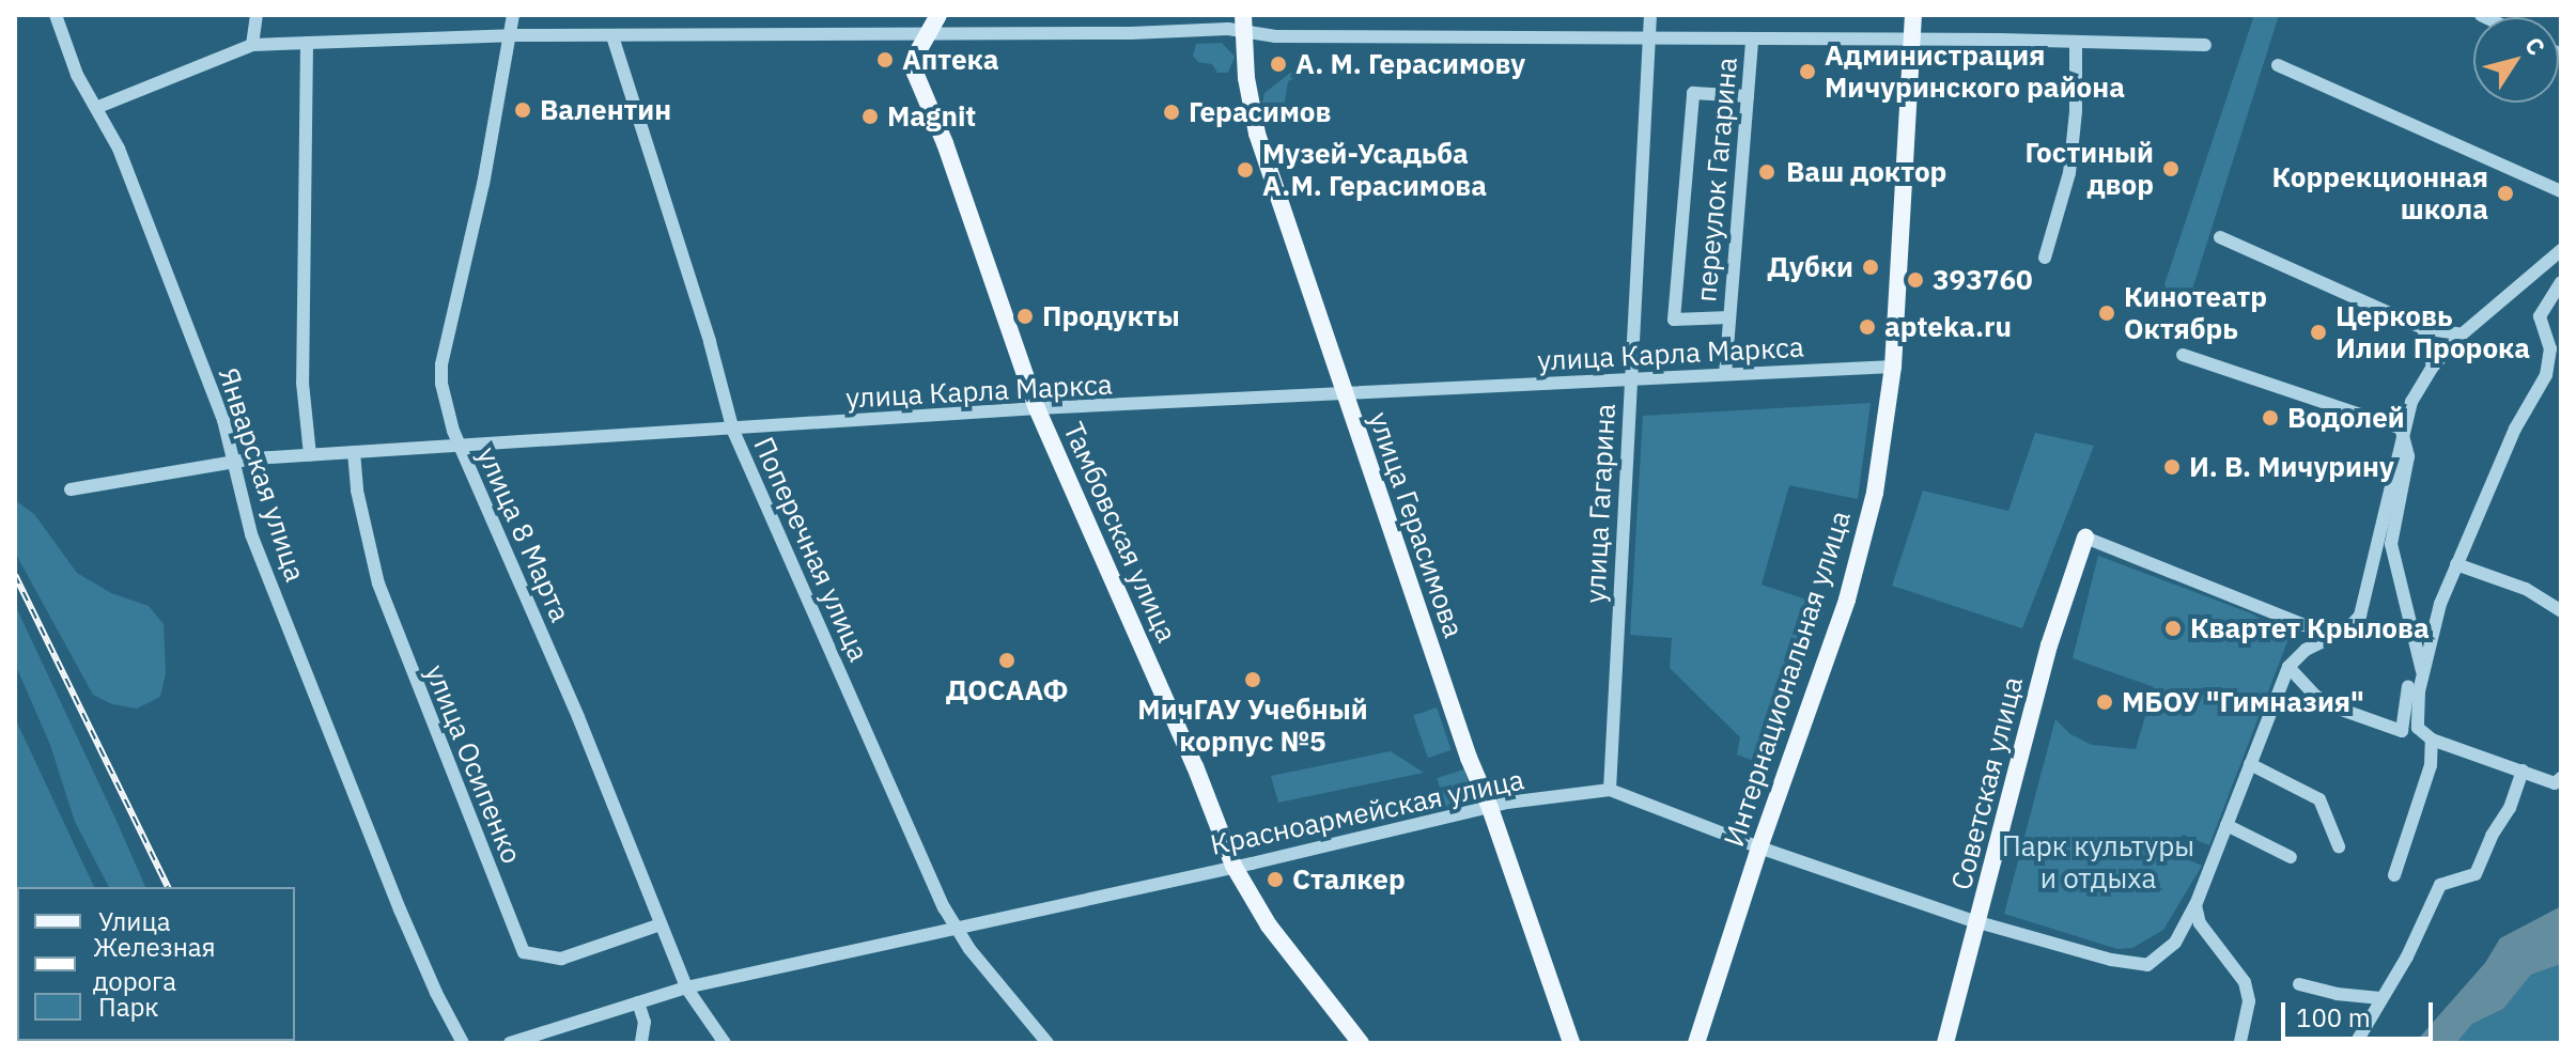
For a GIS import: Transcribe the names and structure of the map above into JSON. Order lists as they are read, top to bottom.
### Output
{
  "streets": {
    "main road": [
      "улица Герасимова",
      "Тамбовская улица",
      "Интернациональная улица",
      "Советская улица"
    ],
    "street": [
      "переулок Гагарина",
      "улица Карла Маркса",
      "Январская улица",
      "улица Гагарина",
      "улица 8 Марта",
      "Поперечная улица",
      "улица Осипенко",
      "Красноармейская улица"
    ]
  },
  "crossings": [
    ["переулок Гагарина", "улица Карла Маркса"],
    ["улица Карла Маркса", "Январская улица"],
    ["улица Карла Маркса", "улица Гагарина"],
    ["улица Карла Маркса", "улица Герасимова"],
    ["улица Карла Маркса", "Тамбовская улица"],
    ["улица Карла Маркса", "улица 8 Марта"],
    ["улица Карла Маркса", "Поперечная улица"],
    ["улица Карла Маркса", "Интернациональная улица"],
    ["улица Карла Маркса", "улица Осипенко"],
    ["улица Гагарина", "Красноармейская улица"],
    ["улица Герасимова", "Красноармейская улица"],
    ["Тамбовская улица", "Красноармейская улица"],
    ["улица 8 Марта", "улица Осипенко"],
    ["улица 8 Марта", "Красноармейская улица"],
    ["Поперечная улица", "Красноармейская улица"],
    ["Интернациональная улица", "Красноармейская улица"],
    ["Советская улица", "Красноармейская улица"]
  ],
  "parks": ["Парк культуры и отдыха"],
  "places": [
    "Аптека",
    "А. М. Герасимову",
    "Администрация Мичуринского района",
    "Валентин",
    "Герасимов",
    "Magnit",
    "Гостиный двор",
    "Музей-Усадьба А.М. Герасимова",
    "Ваш доктор",
    "Коррекционная школа",
    "Дубки",
    "393760",
    "Кинотеатр Октябрь",
    "Продукты",
    "apteka.ru",
    "Церковь Илии Пророка",
    "Водолей",
    "И. В. Мичурину",
    "Квартет Крылова",
    "ДОСААФ",
    "МичГАУ Учебный корпус №5",
    "МБОУ \"Гимназия\"",
    "Сталкер"
  ],
  "legend": ["Улица", "Железная дорога", "Парк"],
  "scale_bar": "100 m",
  "north": "top right"
}
